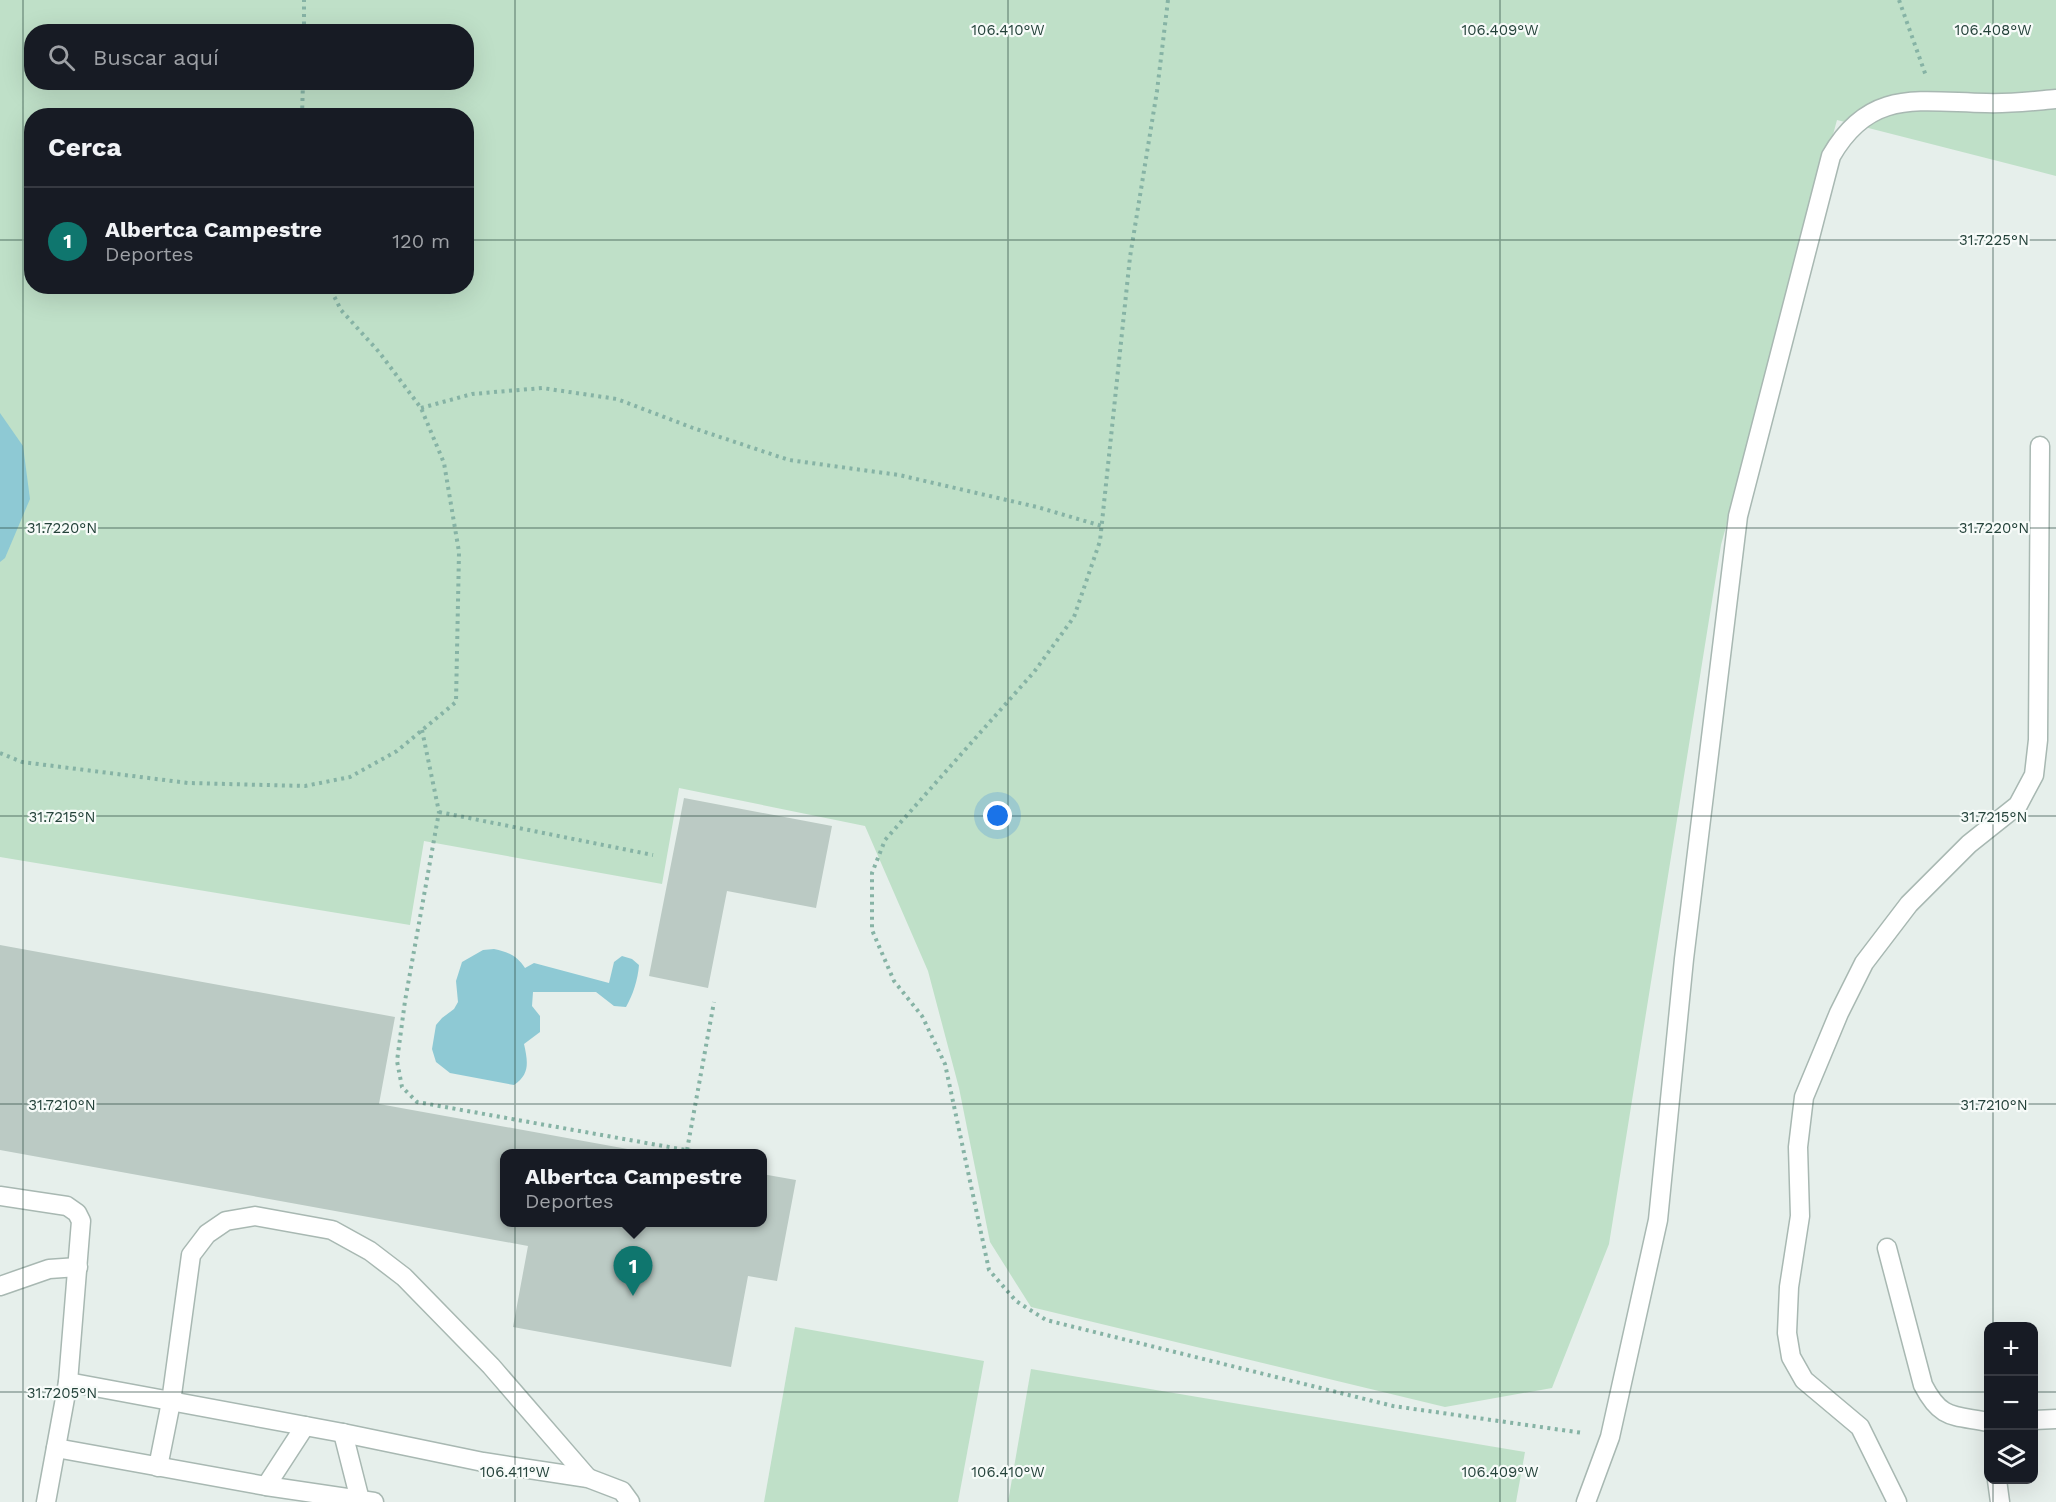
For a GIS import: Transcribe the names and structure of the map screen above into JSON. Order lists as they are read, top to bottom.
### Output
{
  "page": {
    "search": "Buscar aquí",
    "heading": "Cerca",
    "list": [
      {
        "mark": "1",
        "name": "Albertca Campestre",
        "note": "Deportes",
        "value": "120 m"
      }
    ],
    "popup": ["Albertca Campestre", "Deportes"],
    "pins": "1",
    "map_buttons": ["+", "−"]
  },
  "coordinates": [
    "106.410°W",
    "106.409°W",
    "106.408°W",
    "31.7225°N",
    "31.7220°N",
    "31.7215°N",
    "31.7210°N",
    "31.7205°N",
    "106.411°W"
  ]
}
